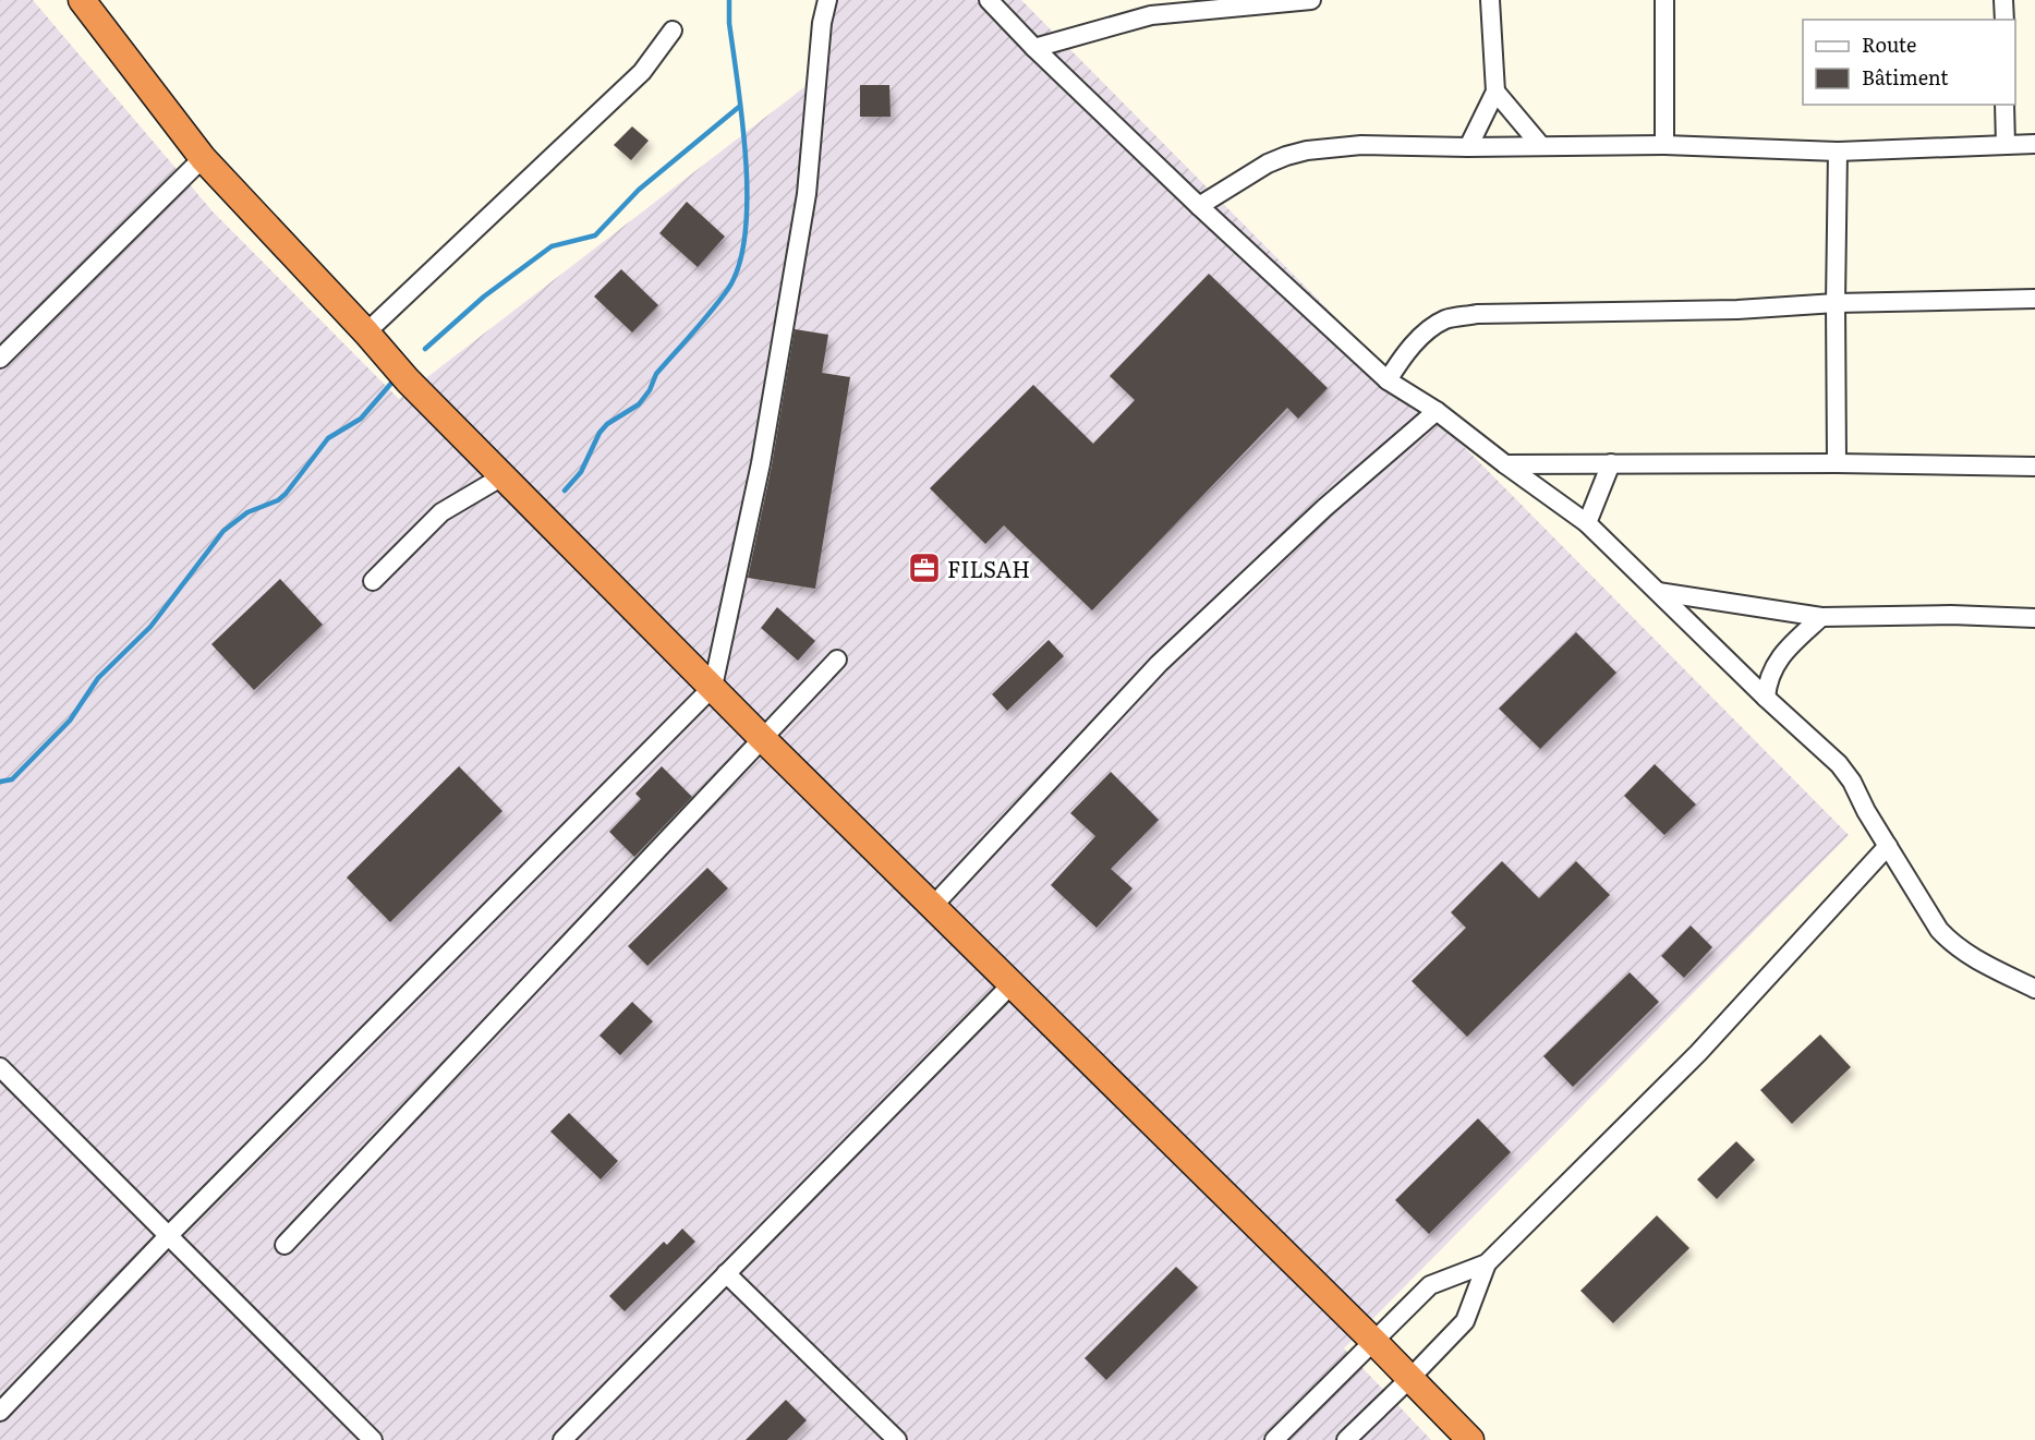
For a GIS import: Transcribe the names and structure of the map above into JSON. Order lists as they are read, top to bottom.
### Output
{
  "places": {
    "office": ["FILSAH"]
  },
  "legend": ["Route", "Bâtiment"]
}
